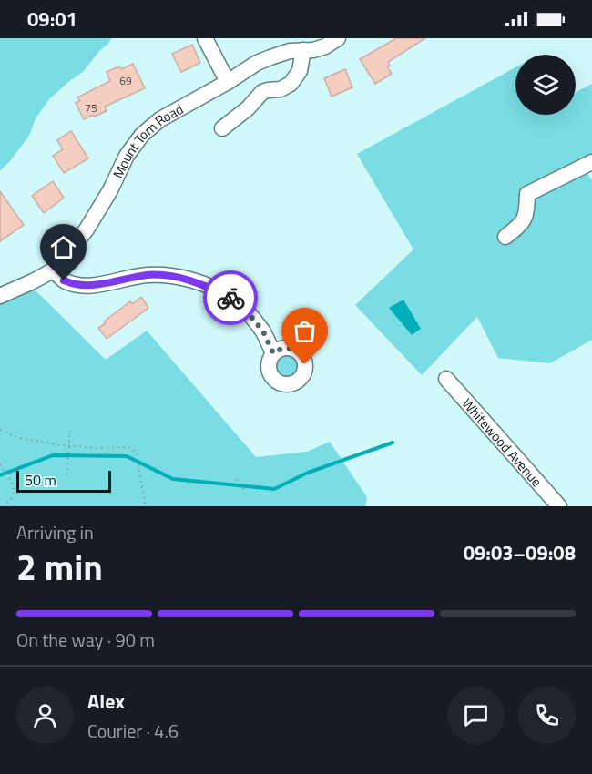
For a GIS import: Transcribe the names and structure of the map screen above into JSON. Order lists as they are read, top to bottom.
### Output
{
  "streets": {
    "street": ["Mount Tom Road", "Whitewood Avenue"]
  },
  "house_numbers": ["69", "75"],
  "scale_bar": "50 m",
  "page": {
    "status": "09:01",
    "scale": "50 m",
    "heading": ["2 min", "Arriving in", "09:03–09:08"],
    "panel": ["Alex", "Courier · 4.6"],
    "bar": "On the way · 90 m"
  }
}
